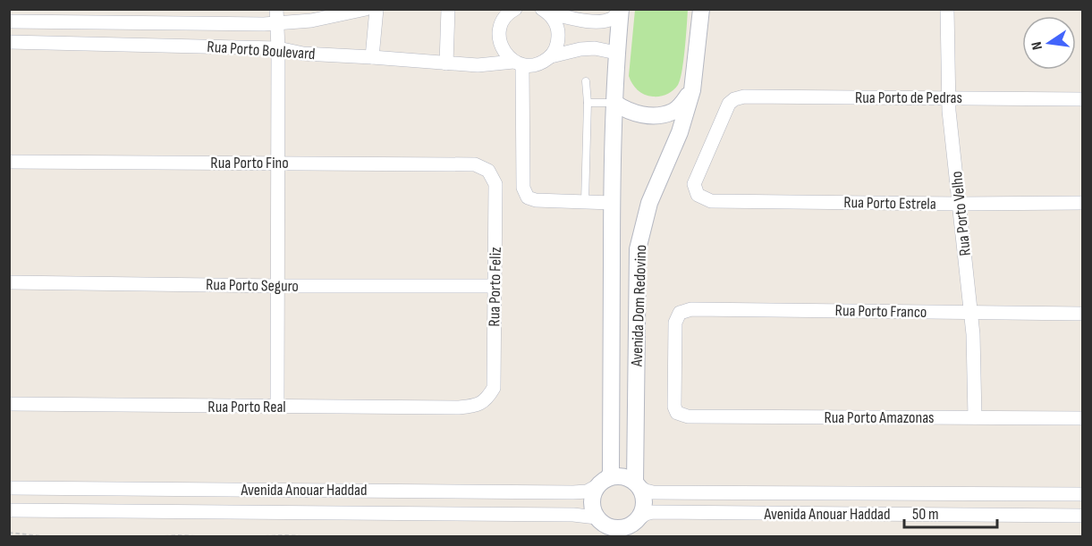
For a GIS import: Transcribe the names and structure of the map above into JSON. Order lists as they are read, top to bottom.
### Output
{
  "streets": {
    "street": [
      "Rua Porto Boulevard",
      "Rua Porto de Pedras",
      "Rua Porto Fino",
      "Rua Porto Estrela",
      "Rua Porto Velho",
      "Rua Porto Seguro",
      "Rua Porto Feliz",
      "Avenida Dom Redovino",
      "Rua Porto Franco",
      "Rua Porto Real",
      "Rua Porto Amazonas",
      "Avenida Anouar Haddad"
    ]
  },
  "crossings": [
    ["Rua Porto Boulevard", "Avenida Dom Redovino"],
    ["Rua Porto de Pedras", "Rua Porto Estrela"],
    ["Rua Porto de Pedras", "Rua Porto Velho"],
    ["Rua Porto Fino", "Rua Porto Feliz"],
    ["Rua Porto Estrela", "Rua Porto Velho"],
    ["Rua Porto Velho", "Rua Porto Franco"],
    ["Rua Porto Velho", "Rua Porto Amazonas"],
    ["Rua Porto Seguro", "Rua Porto Feliz"],
    ["Rua Porto Feliz", "Rua Porto Real"],
    ["Avenida Dom Redovino", "Avenida Anouar Haddad"],
    ["Rua Porto Franco", "Rua Porto Amazonas"]
  ],
  "scale_bar": "50 m",
  "north": "left"
}
